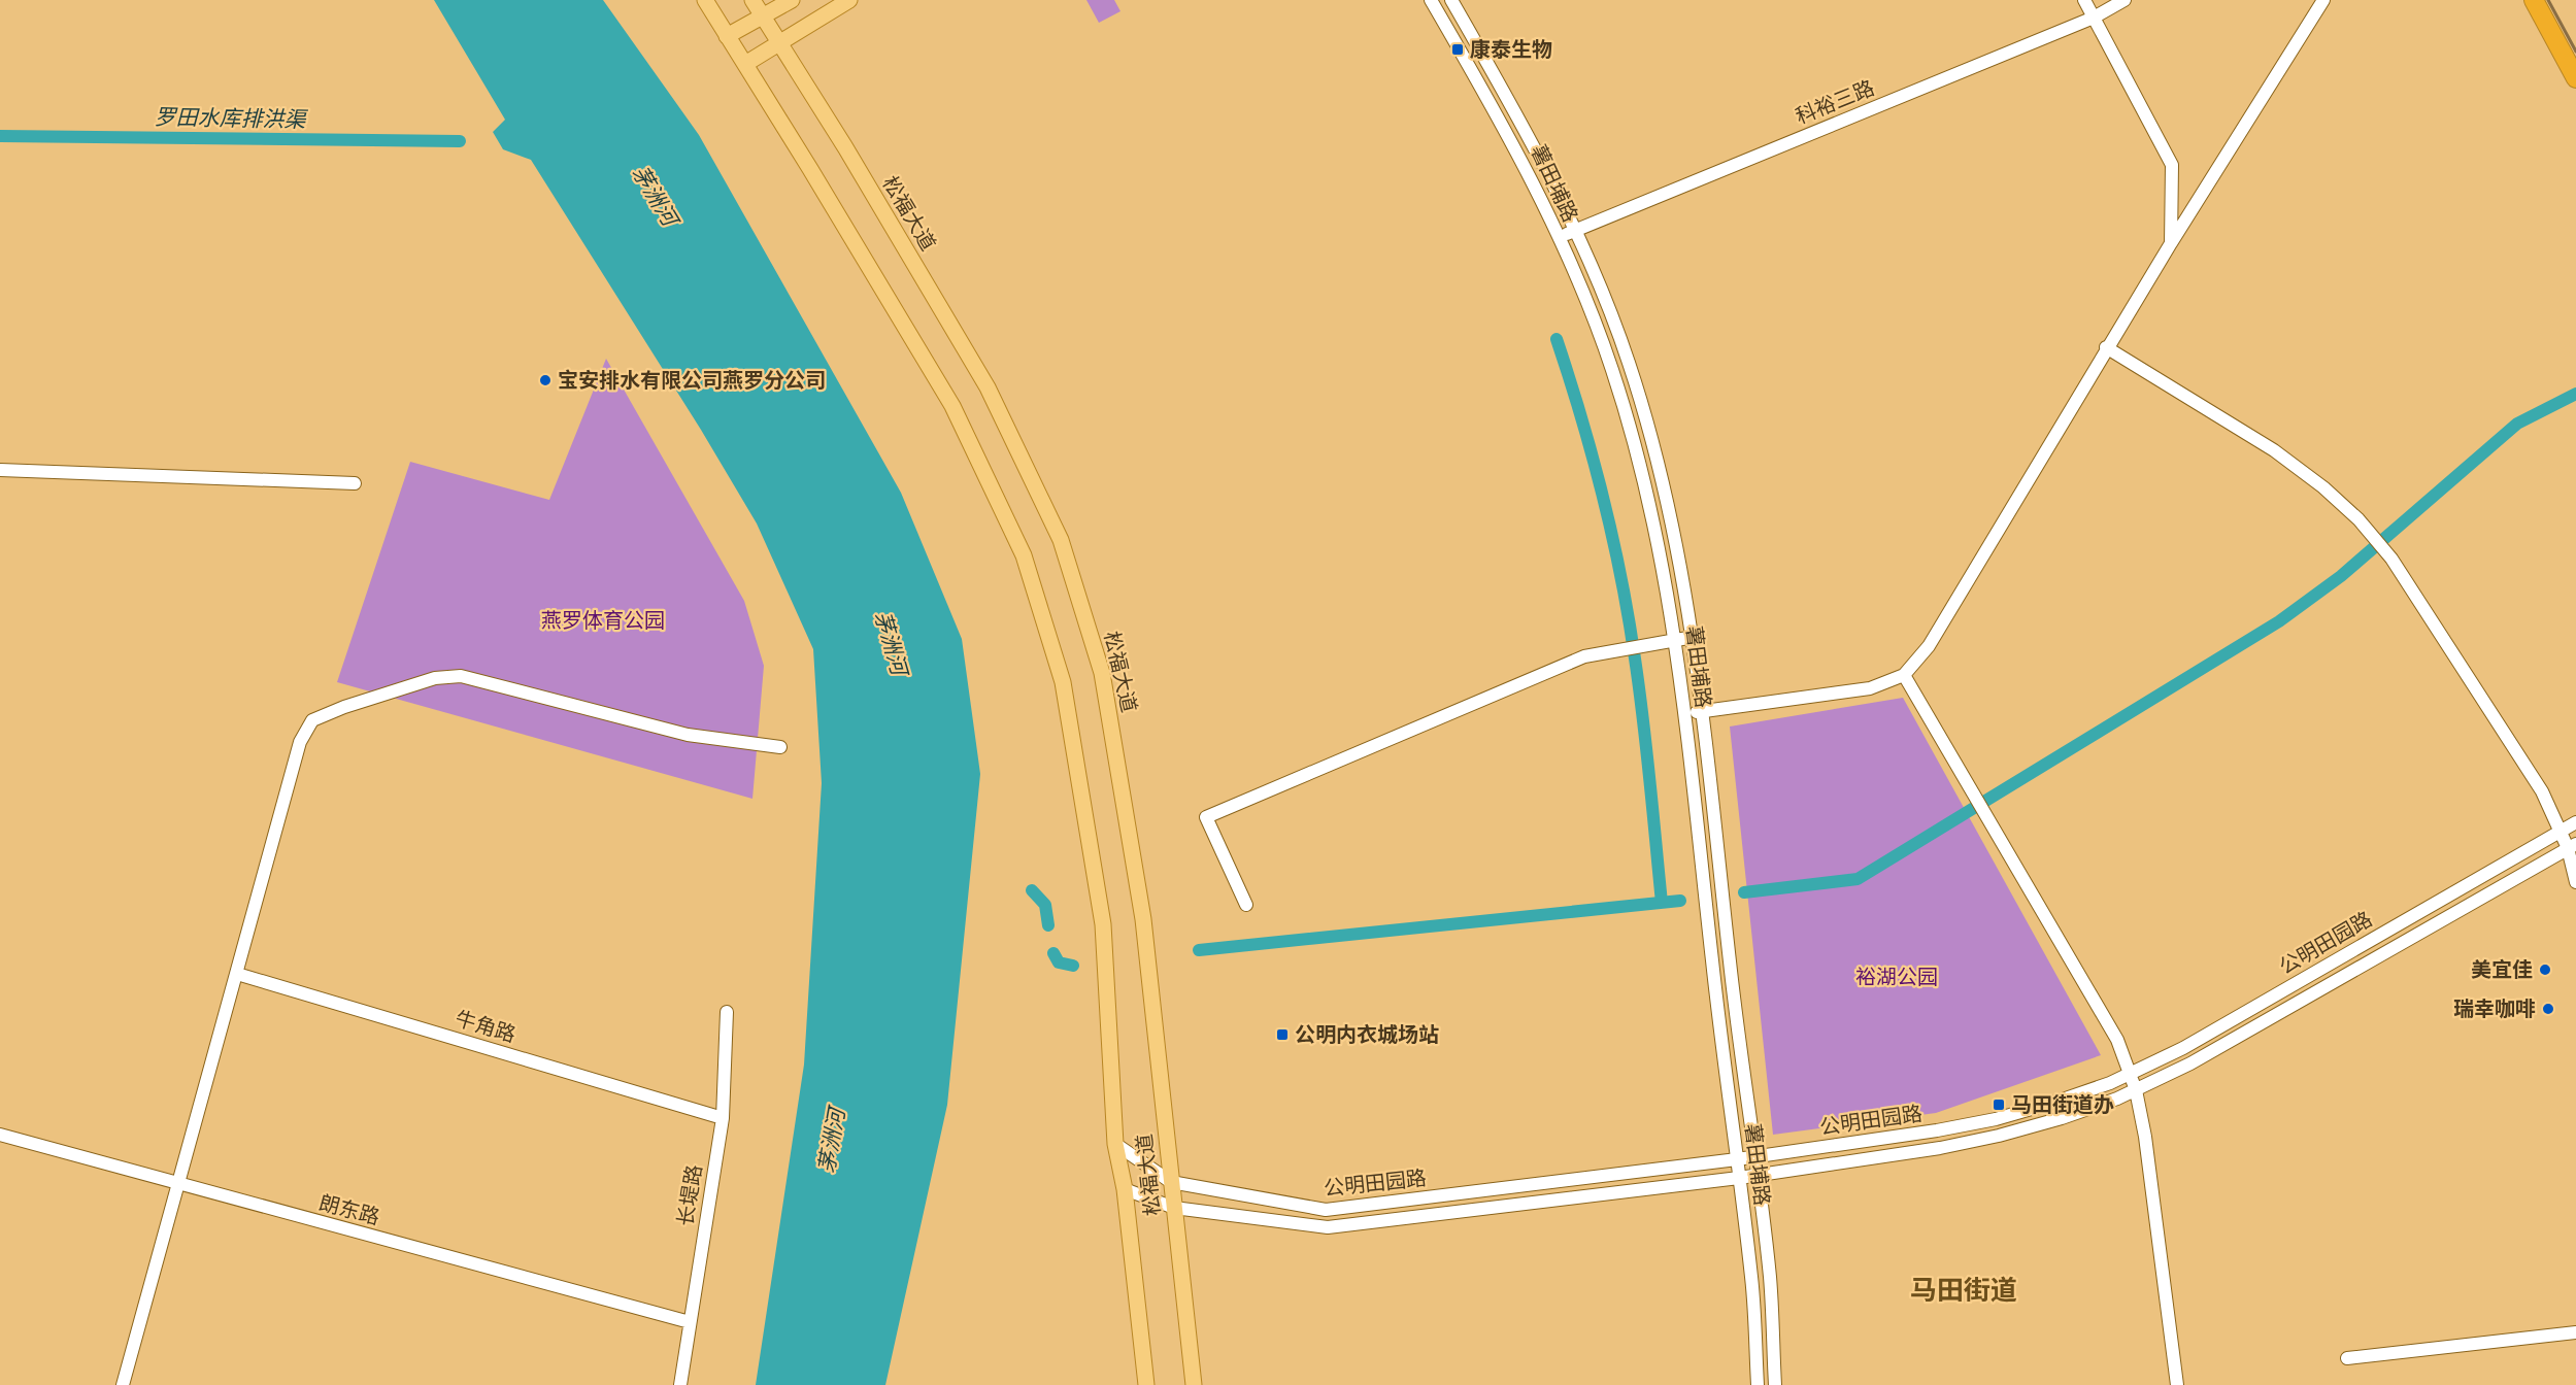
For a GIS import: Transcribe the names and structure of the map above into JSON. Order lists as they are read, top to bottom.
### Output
{
  "streets": {
    "main road": ["松福大道"],
    "street": [
      "科裕三路",
      "薯田埔路",
      "公明田园路",
      "牛角路",
      "长堤路",
      "朗东路"
    ]
  },
  "crossings": [
    ["科裕三路", "薯田埔路"],
    ["薯田埔路", "公明田园路"],
    ["松福大道", "公明田园路"],
    ["牛角路", "长堤路"],
    ["长堤路", "朗东路"]
  ],
  "districts": ["马田街道"],
  "water": ["罗田水库排洪渠", "茅洲河"],
  "parks": ["燕罗体育公园", "裕湖公园"],
  "places": {
    "transit": ["康泰生物", "公明内衣城场站", "马田街道办"],
    "other": ["宝安排水有限公司燕罗分公司", "美宜佳", "瑞幸咖啡"]
  }
}
